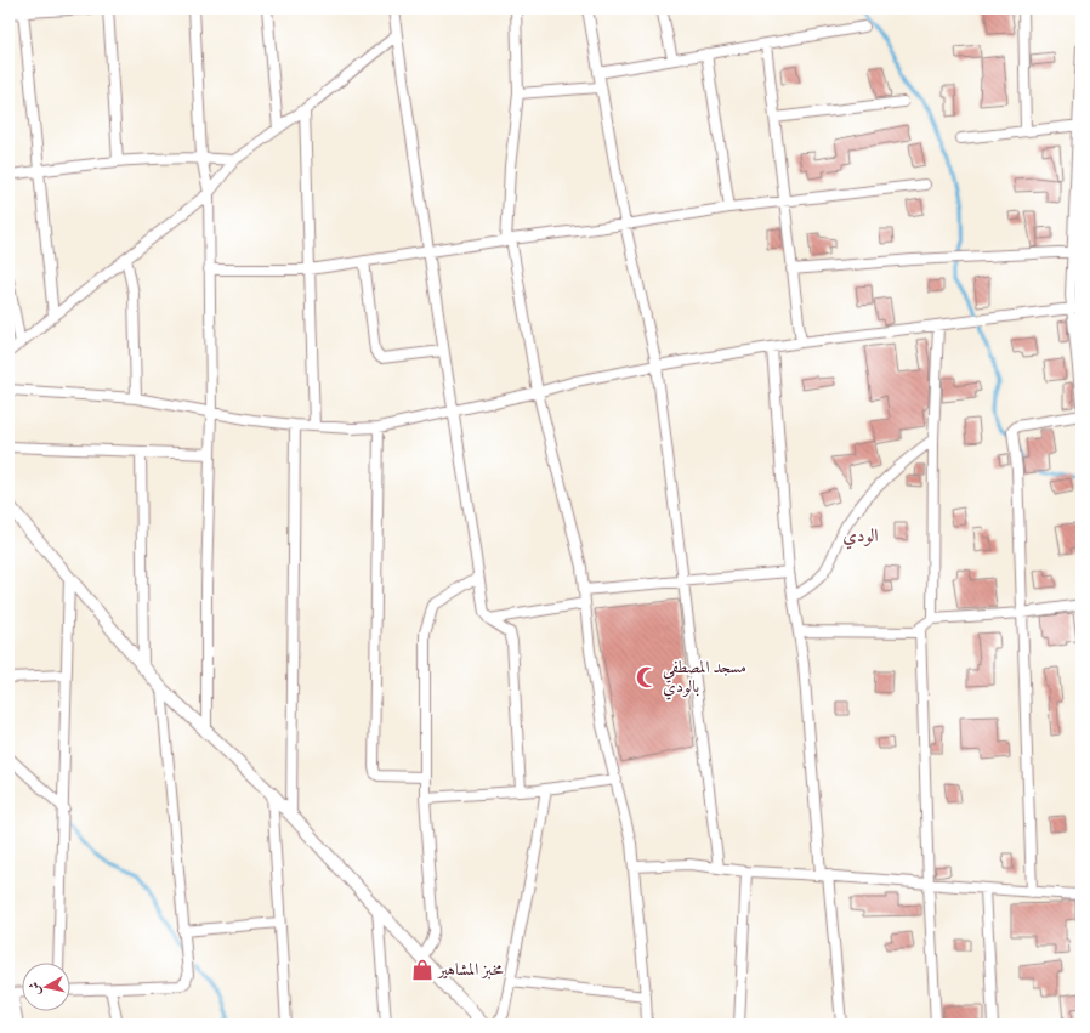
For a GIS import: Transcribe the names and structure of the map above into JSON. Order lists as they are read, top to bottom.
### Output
{
  "districts": ["الودي"],
  "places": {
    "mosque": ["مسجد المصطفي بالودي"],
    "shop": ["مخبز المشاهير"]
  },
  "north": "left"
}
